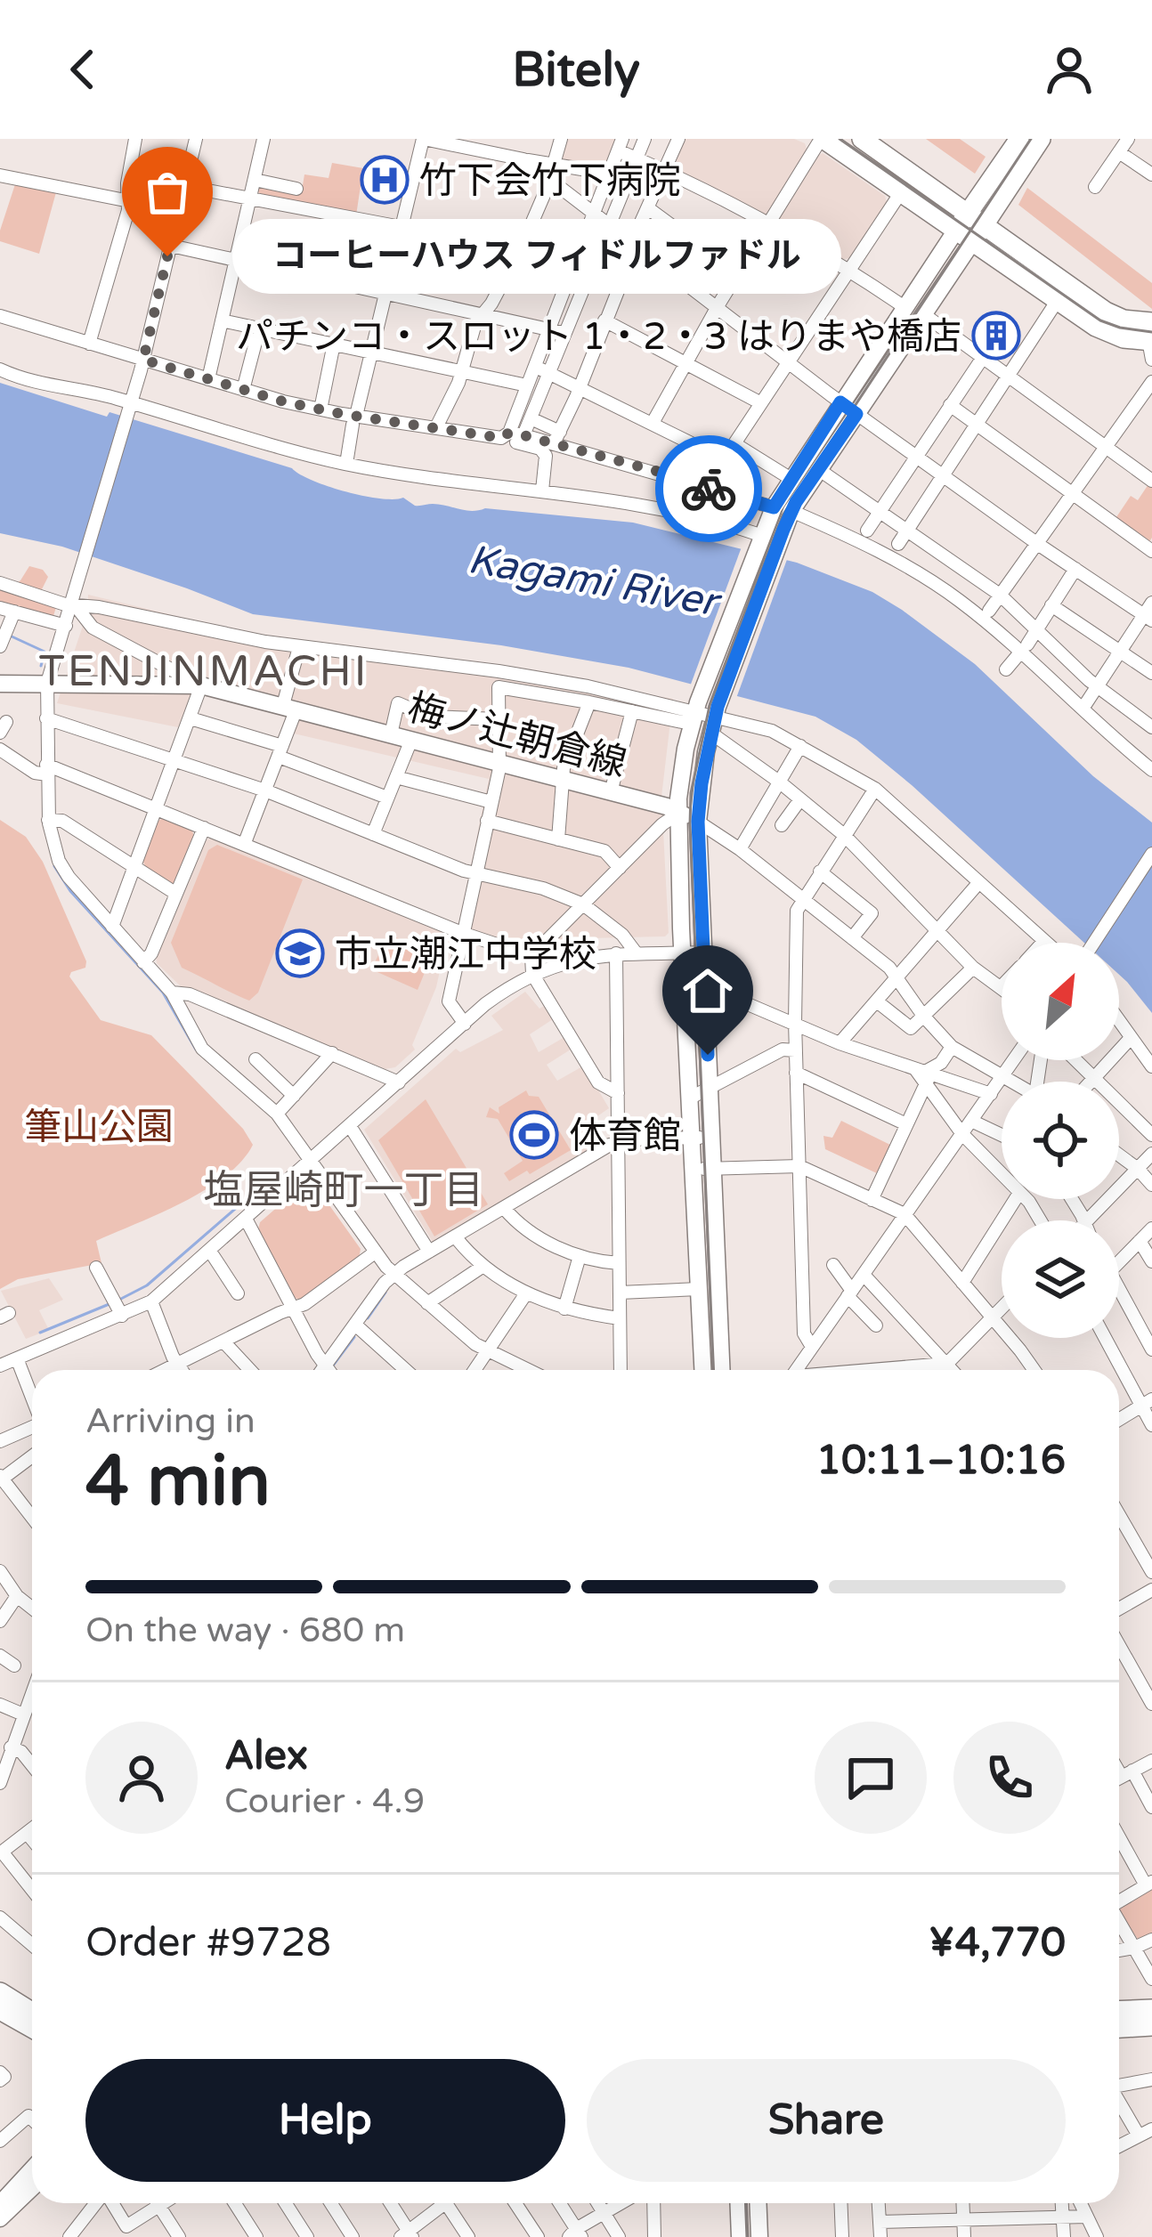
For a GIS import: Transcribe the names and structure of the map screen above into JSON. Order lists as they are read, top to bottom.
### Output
{
  "streets": {
    "main road": ["梅ノ辻朝倉線"]
  },
  "districts": ["TENJINMACHI", "塩屋崎町一丁目"],
  "water": ["Kagami River"],
  "parks": ["筆山公園"],
  "places": {
    "hospital": ["竹下会竹下病院"],
    "other": ["コーヒーハウス フィドルファドル"],
    "building": ["パチンコ・スロット 1・2・3 はりまや橋店"],
    "school or university": ["市立潮江中学校"],
    "sports": ["体育館"]
  },
  "north": "top right",
  "page": {
    "header": "Bitely",
    "bubble": "コーヒーハウス フィドルファドル",
    "heading": ["4 min", "Arriving in", "10:11–10:16"],
    "panel": [
      "Alex",
      "Courier · 4.9",
      "Order #9728",
      "¥4,770"
    ],
    "bar": "On the way · 680 m",
    "buttons": ["Help", "Share"]
  }
}
